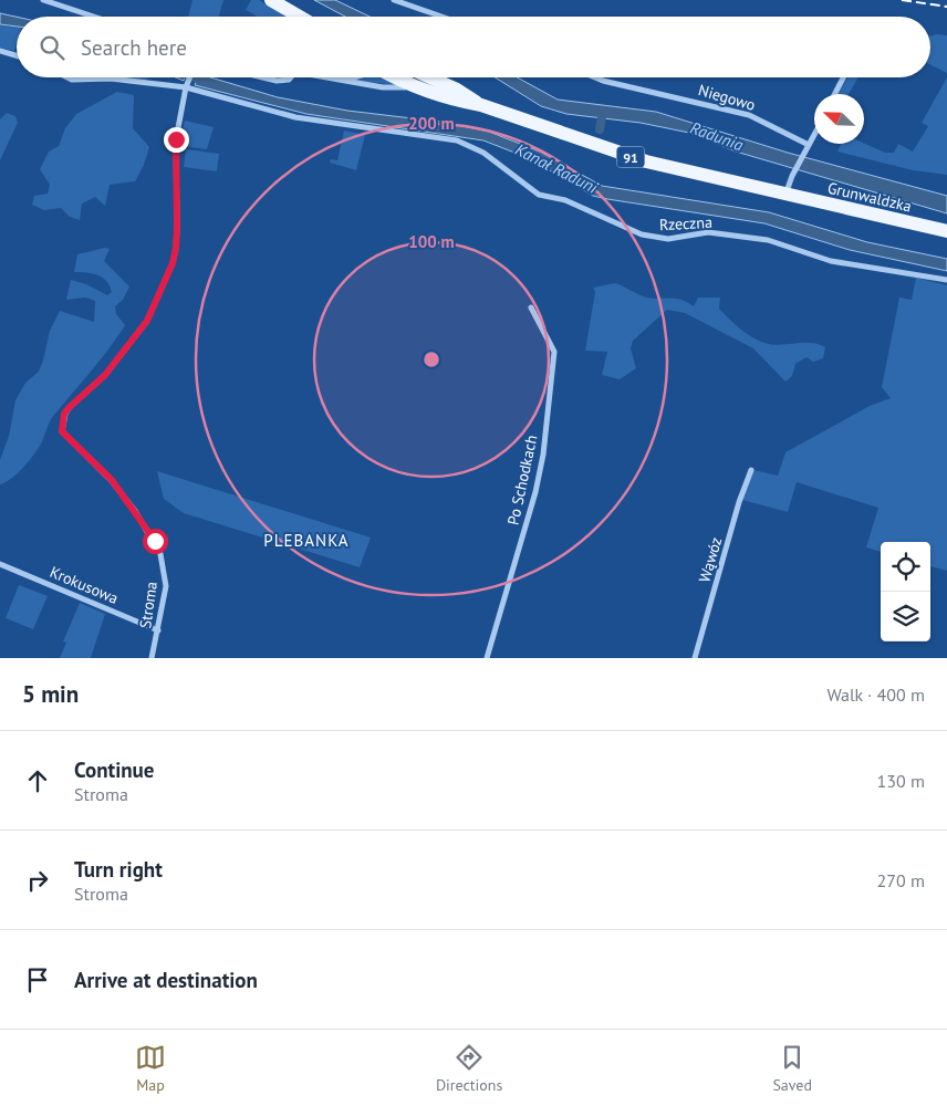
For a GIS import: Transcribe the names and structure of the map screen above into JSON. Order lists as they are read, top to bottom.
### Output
{
  "streets": {
    "main road": ["91", "Grunwaldzka"],
    "street": [
      "Niegowo",
      "Rzeczna",
      "Po Schodkach",
      "Wąwóz",
      "Krokusowa",
      "Stroma"
    ]
  },
  "crossings": [
    ["91", "Grunwaldzka"],
    ["Rzeczna", "Stroma"],
    ["Krokusowa", "Stroma"]
  ],
  "districts": ["PLEBANKA"],
  "water": ["Radunia", "Kanał Raduni"],
  "north": "top left",
  "page": {
    "search": "Search here",
    "heading": ["5 min", "Walk · 400 m"],
    "list": [
      ["Continue", "Stroma", "130 m"],
      ["Turn right", "Stroma", "270 m"],
      "Arrive at destination"
    ],
    "nav": ["Map", "Directions", "Saved"]
  },
  "rings": ["200 m", "100 m"]
}
